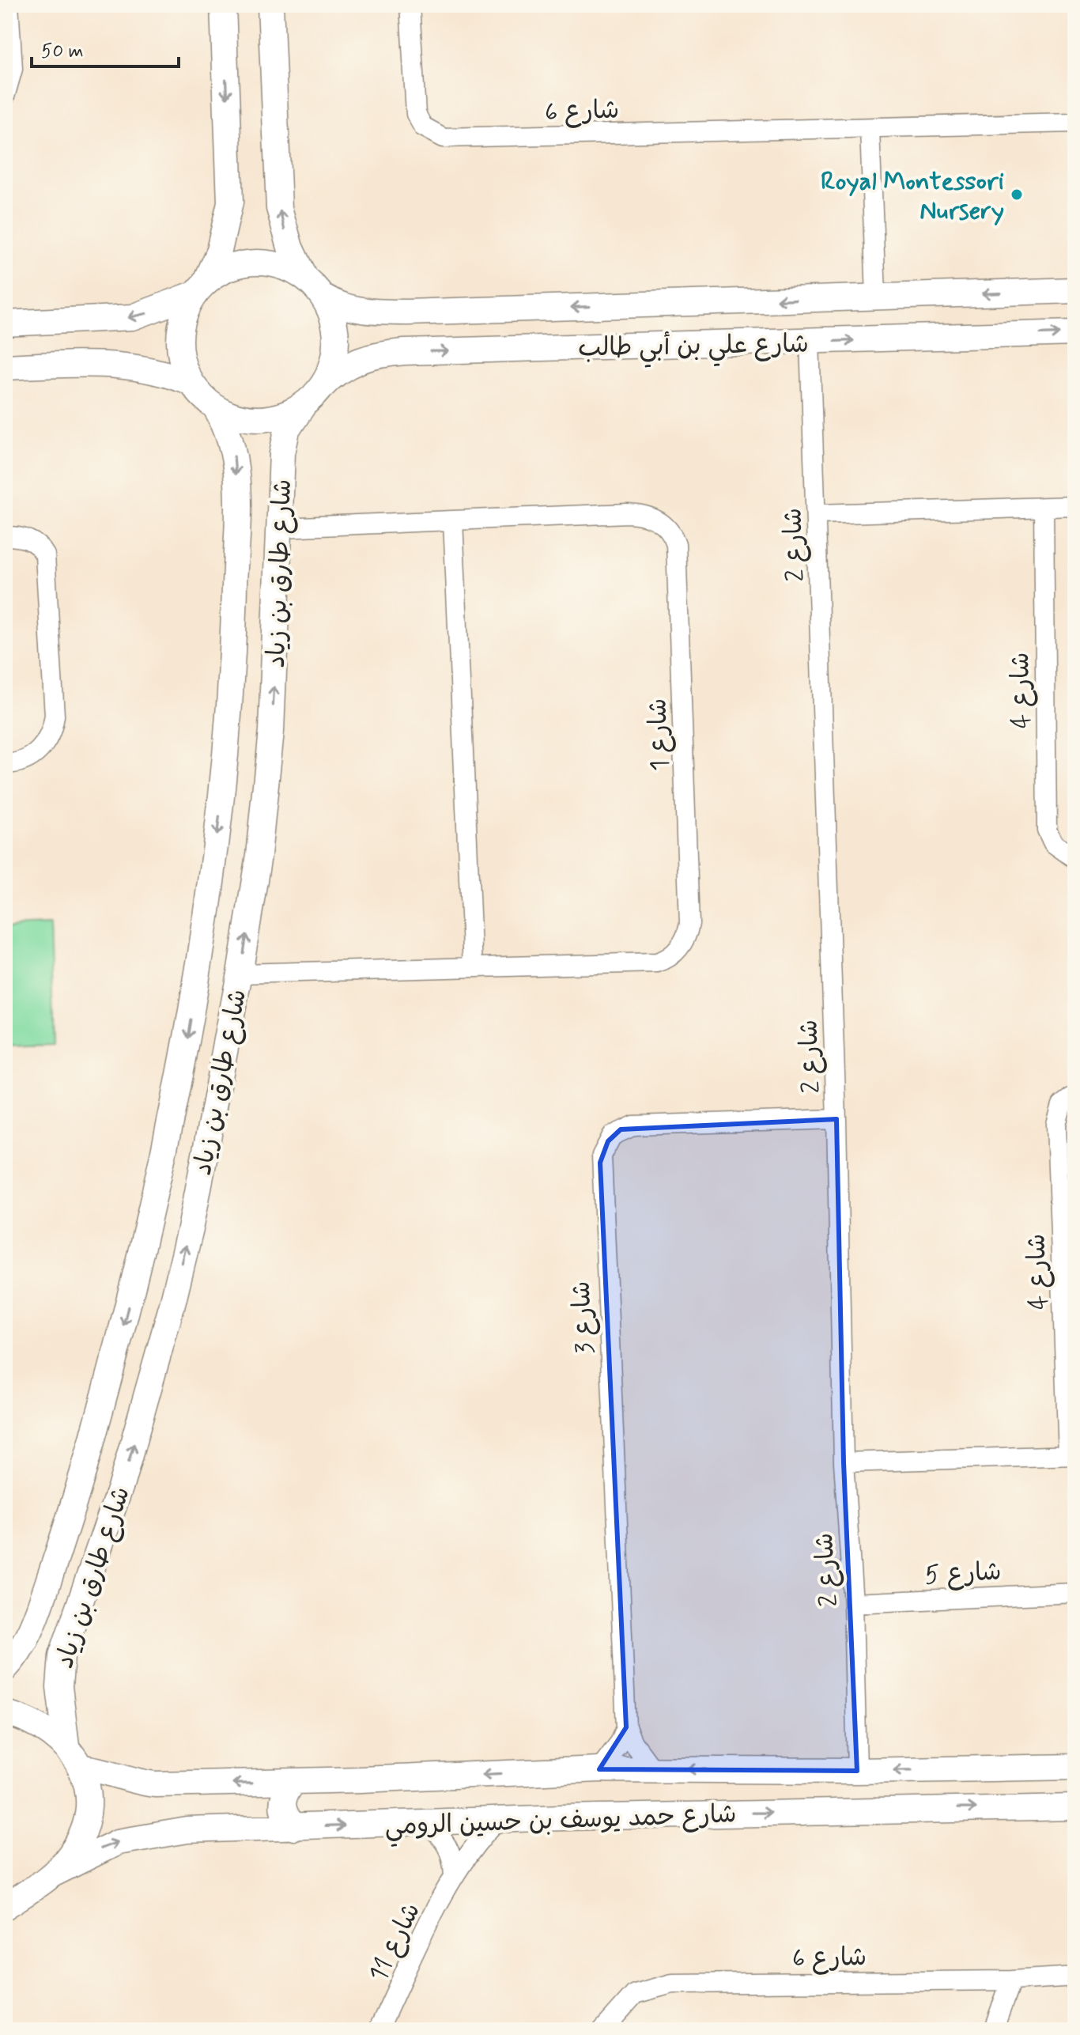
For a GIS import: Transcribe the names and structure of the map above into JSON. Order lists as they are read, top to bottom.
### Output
{
  "streets": {
    "main road": ["شارع علي بن أبي طالب", "شارع طارق بن زياد", "شارع حمد يوسف بن حسين الرومي"],
    "street": [
      "شارع 6",
      "شارع 2",
      "شارع 4",
      "شارع 1",
      "شارع 3",
      "شارع 5",
      "شارع 11"
    ]
  },
  "crossings": [
    ["شارع علي بن أبي طالب", "شارع 2"],
    ["شارع علي بن أبي طالب", "شارع طارق بن زياد"],
    ["شارع 2", "شارع 4"],
    ["شارع 2", "شارع 3"],
    ["شارع 2", "شارع 5"],
    ["شارع 2", "شارع حمد يوسف بن حسين الرومي"],
    ["شارع طارق بن زياد", "شارع 1"],
    ["شارع 3", "شارع حمد يوسف بن حسين الرومي"],
    ["شارع حمد يوسف بن حسين الرومي", "شارع 11"]
  ],
  "places": ["Royal Montessori Nursery"],
  "scale_bar": "50 m"
}
